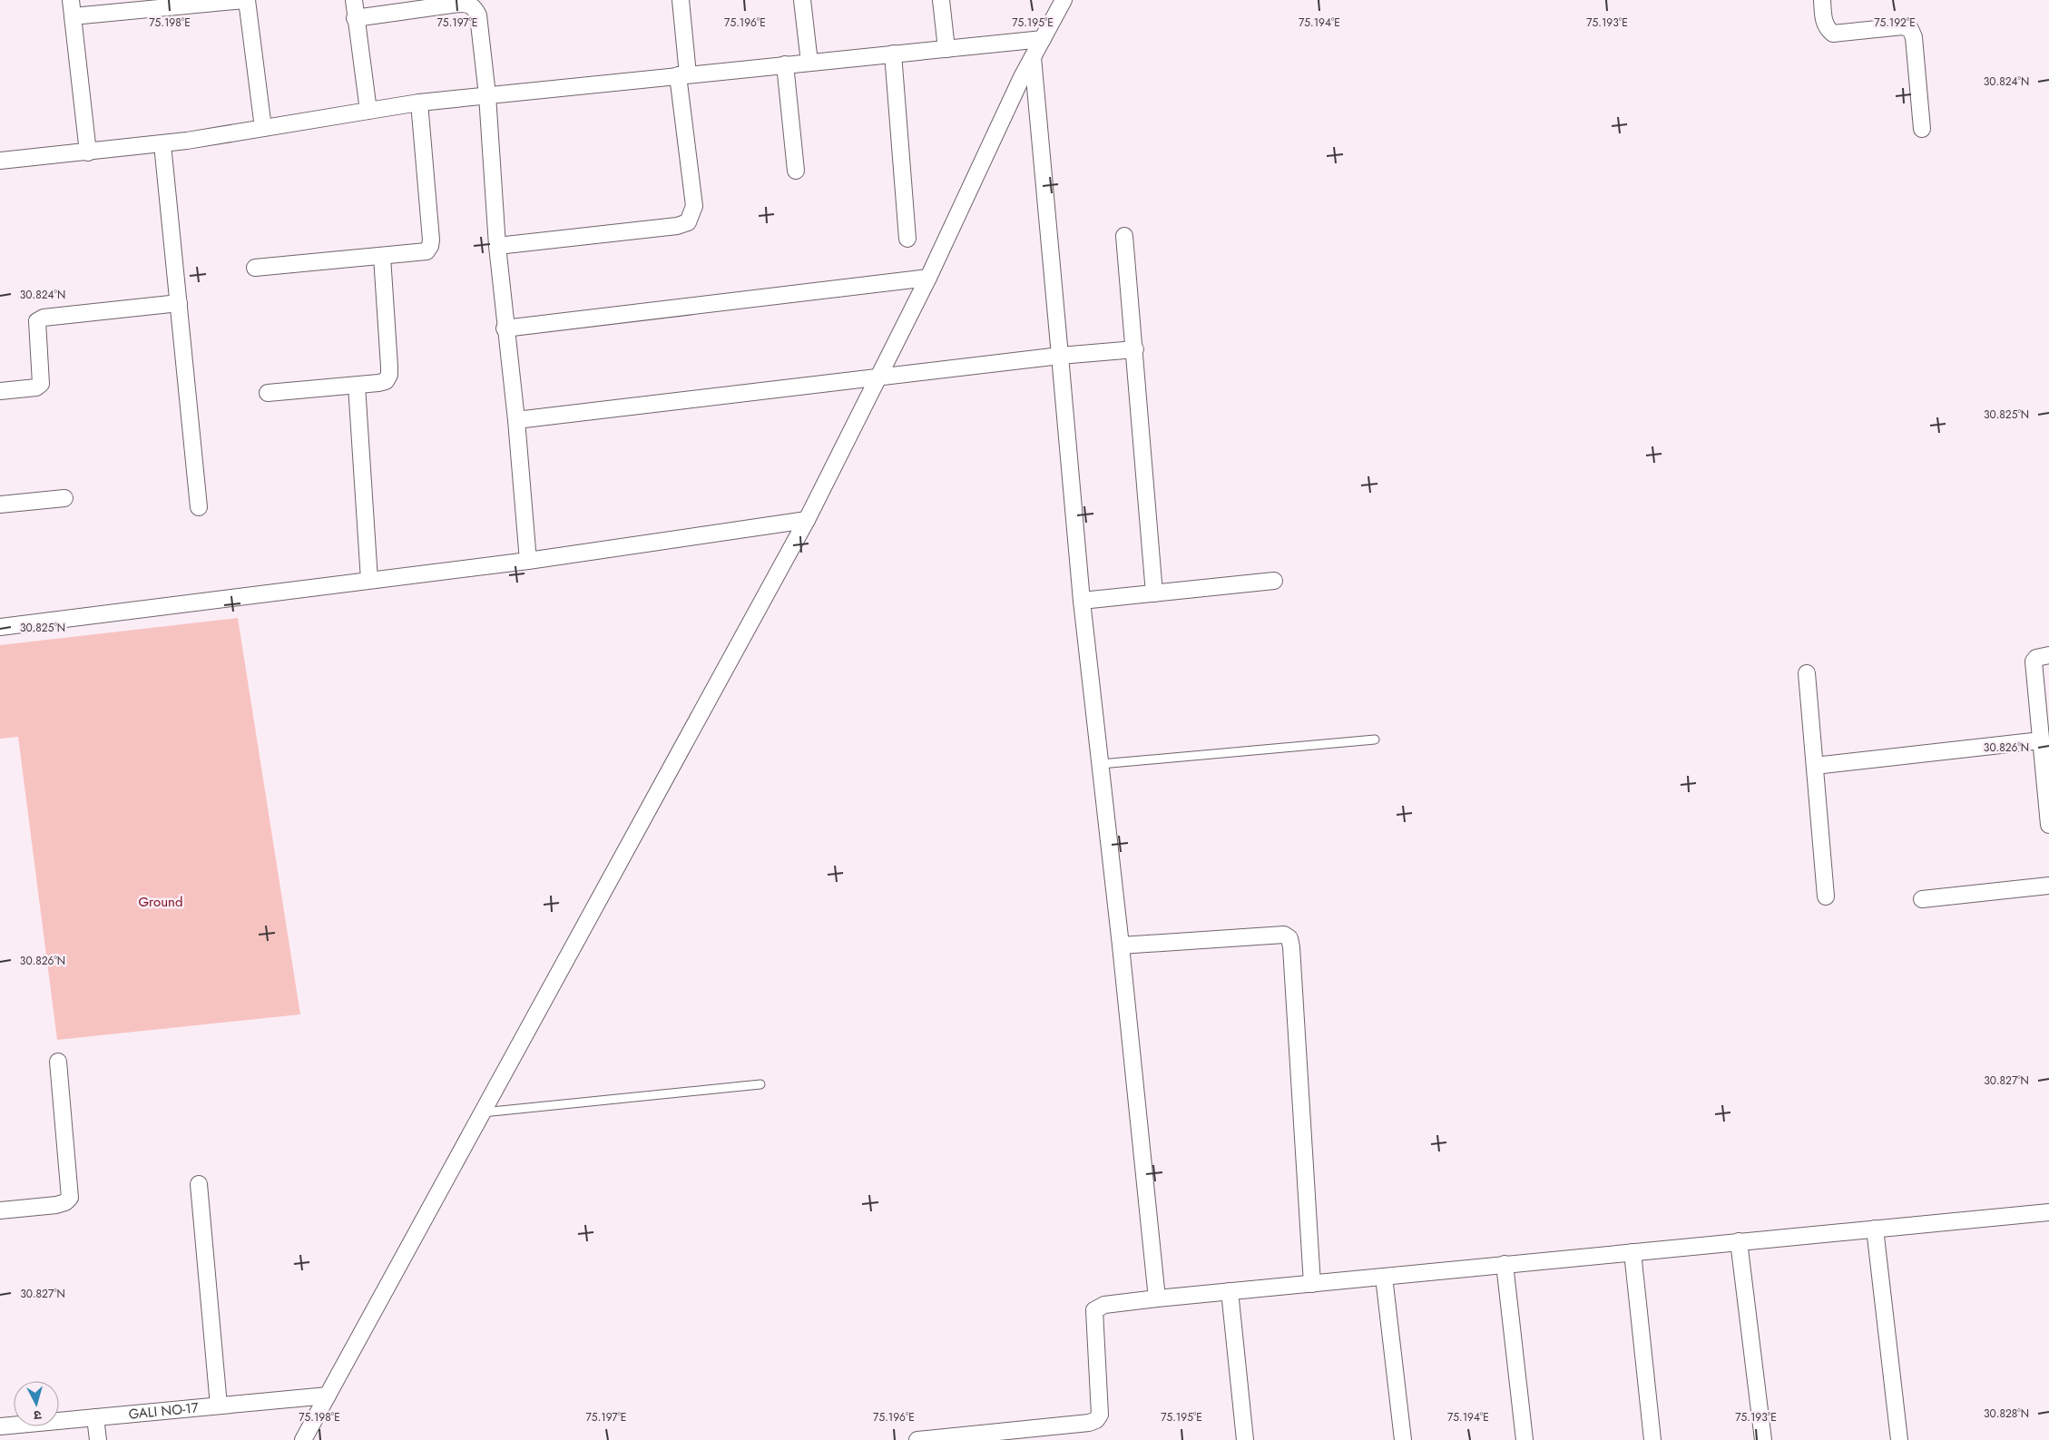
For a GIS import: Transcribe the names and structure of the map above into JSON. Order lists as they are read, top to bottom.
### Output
{
  "streets": {
    "street": ["GALI NO-17"]
  },
  "parks": ["Ground"],
  "north": "bottom",
  "coordinates": [
    "75.198°E",
    "75.197°E",
    "75.196°E",
    "75.195°E",
    "75.194°E",
    "75.193°E",
    "75.192°E",
    "30.824°N",
    "30.825°N",
    "30.826°N",
    "30.827°N",
    "30.828°N"
  ]
}
